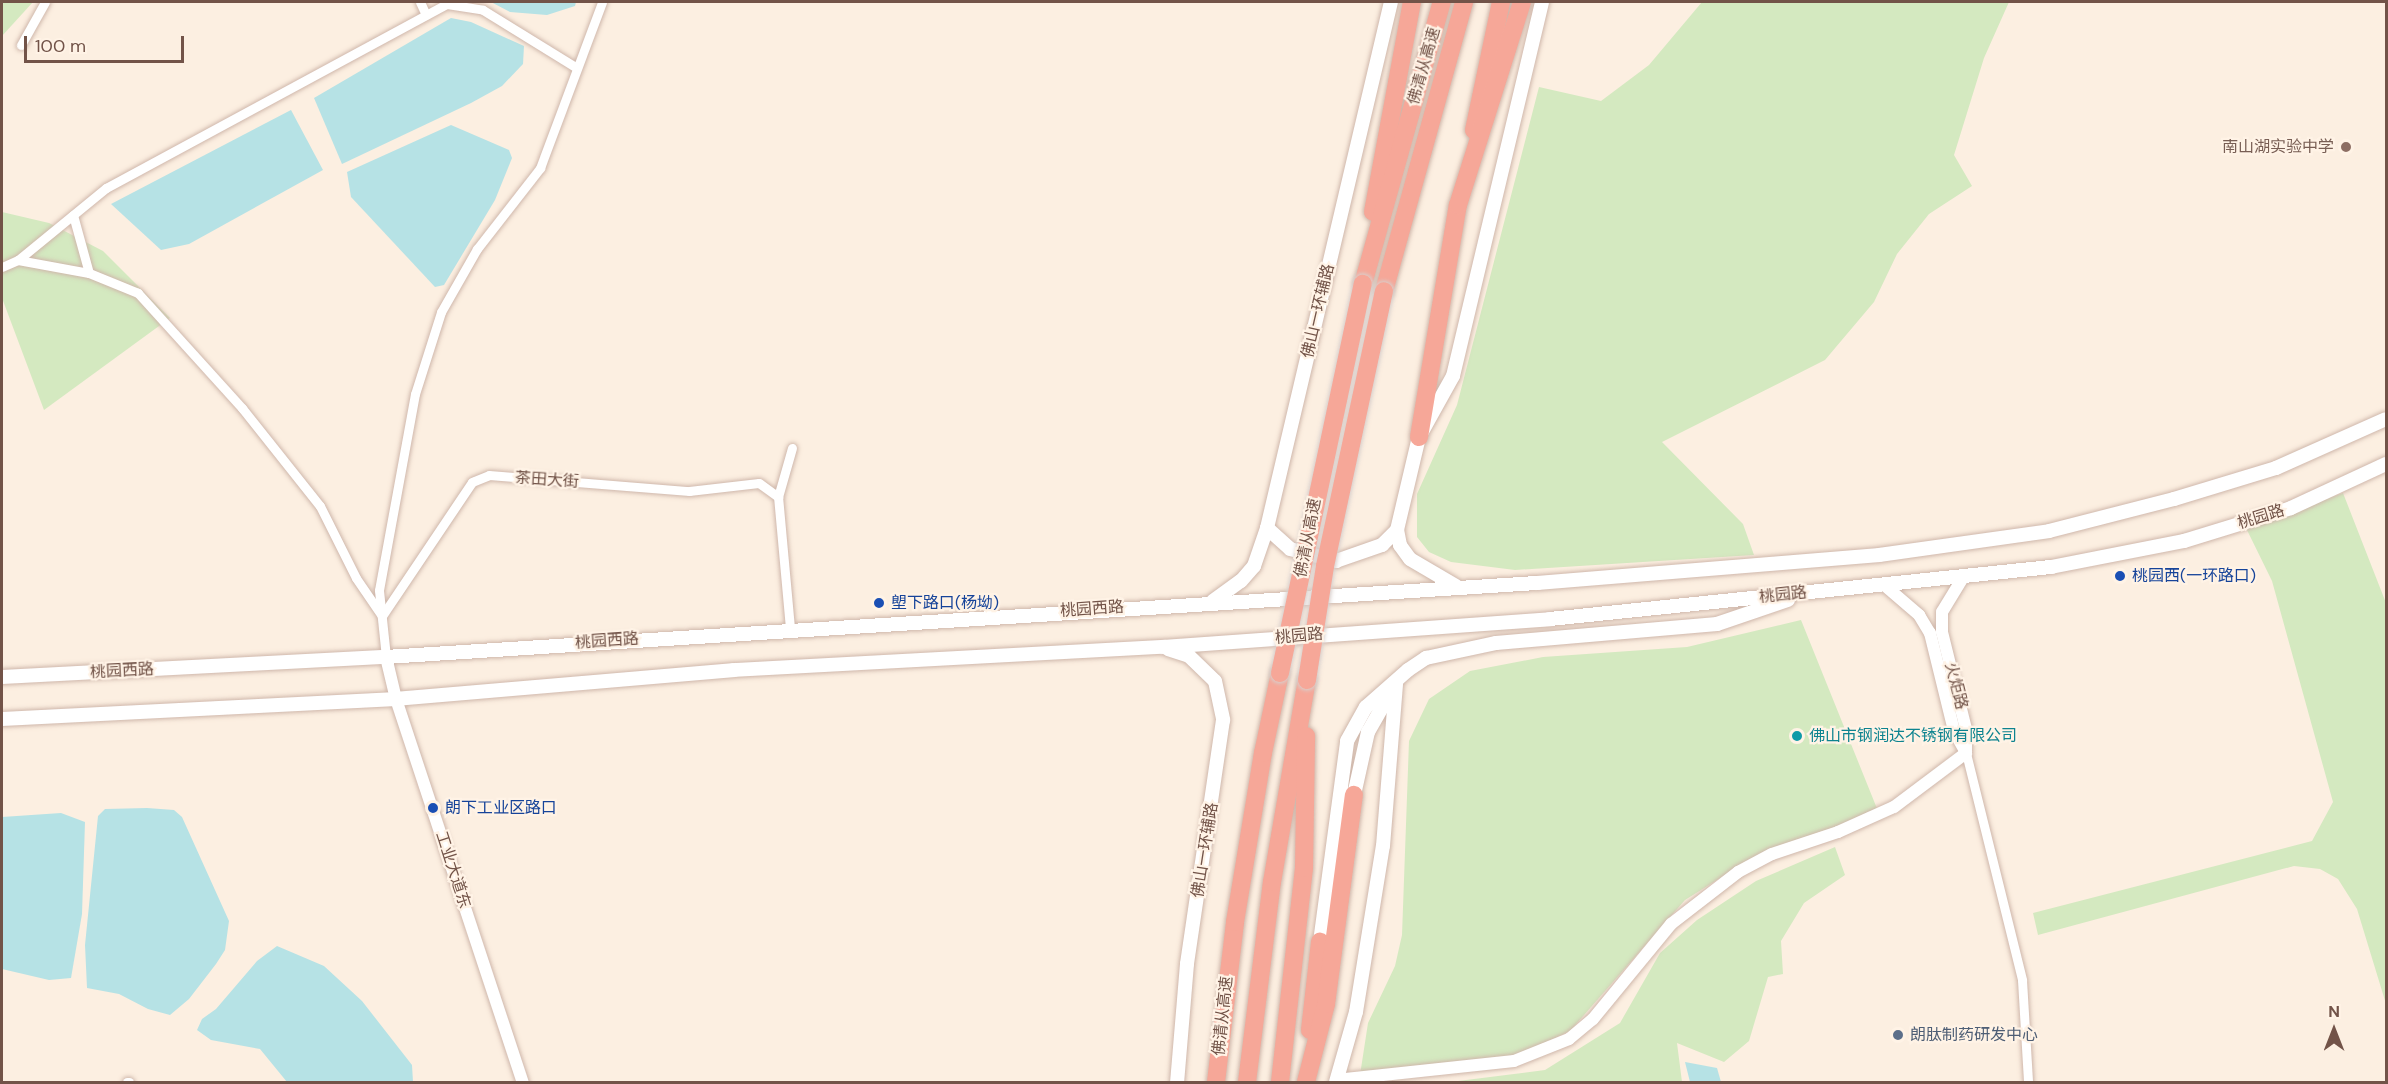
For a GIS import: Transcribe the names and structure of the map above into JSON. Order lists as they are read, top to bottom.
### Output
{
  "streets": {
    "highway": ["佛清从高速"],
    "main road": ["佛山一环辅路", "桃园路", "桃园西路"],
    "street": ["茶田大街", "火炬路", "工业大道东"]
  },
  "crossings": [
    ["佛山一环辅路", "桃园路"],
    ["佛山一环辅路", "桃园西路"],
    ["桃园路", "桃园西路"],
    ["桃园路", "火炬路"],
    ["桃园西路", "工业大道东"]
  ],
  "places": [
    "南山湖实验中学",
    "桃园西(一环路口)",
    "塱下路口(杨坳)",
    "佛山市钢润达不锈钢有限公司",
    "朗下工业区路口",
    "朗肽制药研发中心"
  ],
  "scale_bar": "100 m",
  "north": "top"
}
